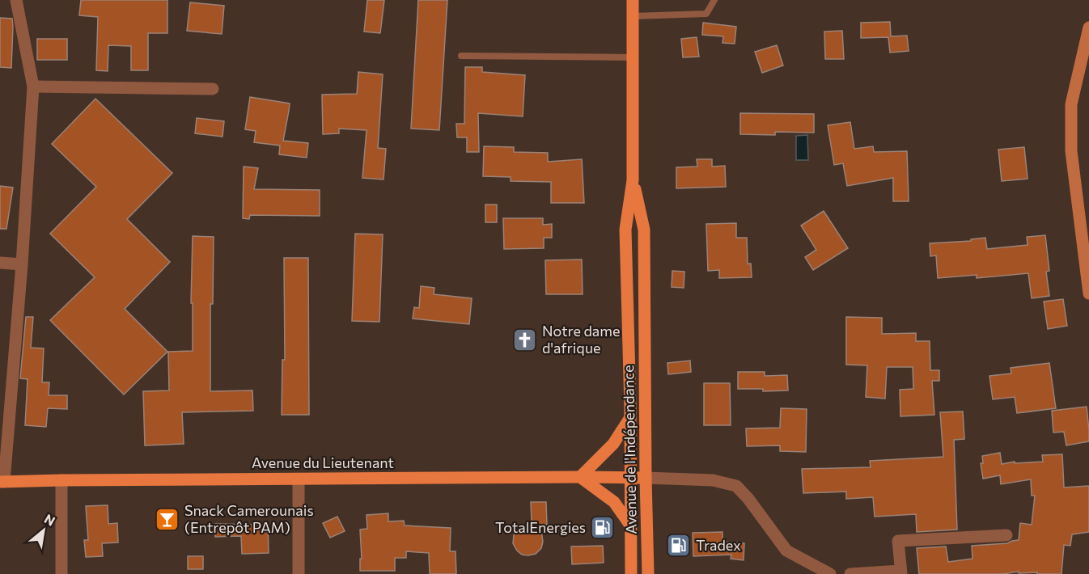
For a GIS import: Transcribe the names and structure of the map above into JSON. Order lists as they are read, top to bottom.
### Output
{
  "streets": {
    "main road": ["Avenue de l'Indépendance", "Avenue du Lieutenant"]
  },
  "crossings": [
    ["Avenue de l'Indépendance", "Avenue du Lieutenant"]
  ],
  "places": {
    "church": ["Notre dame d'afrique"],
    "bar": ["Snack Camerounais (Entrepôt PAM)"],
    "fuel station": ["TotalEnergies", "Tradex"]
  },
  "north": "top right"
}
